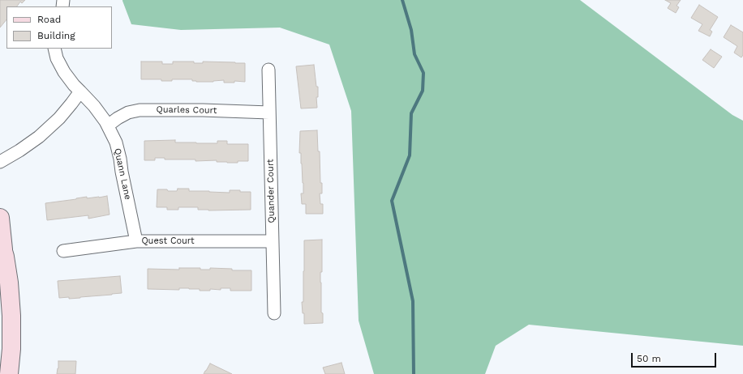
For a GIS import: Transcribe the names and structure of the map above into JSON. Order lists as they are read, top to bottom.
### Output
{
  "streets": {
    "street": [
      "Quarles Court",
      "Quann Lane",
      "Quander Court",
      "Quest Court"
    ]
  },
  "crossings": [
    ["Quarles Court", "Quann Lane"],
    ["Quarles Court", "Quander Court"],
    ["Quann Lane", "Quest Court"],
    ["Quander Court", "Quest Court"]
  ],
  "legend": ["Road", "Building"],
  "scale_bar": "50 m"
}
